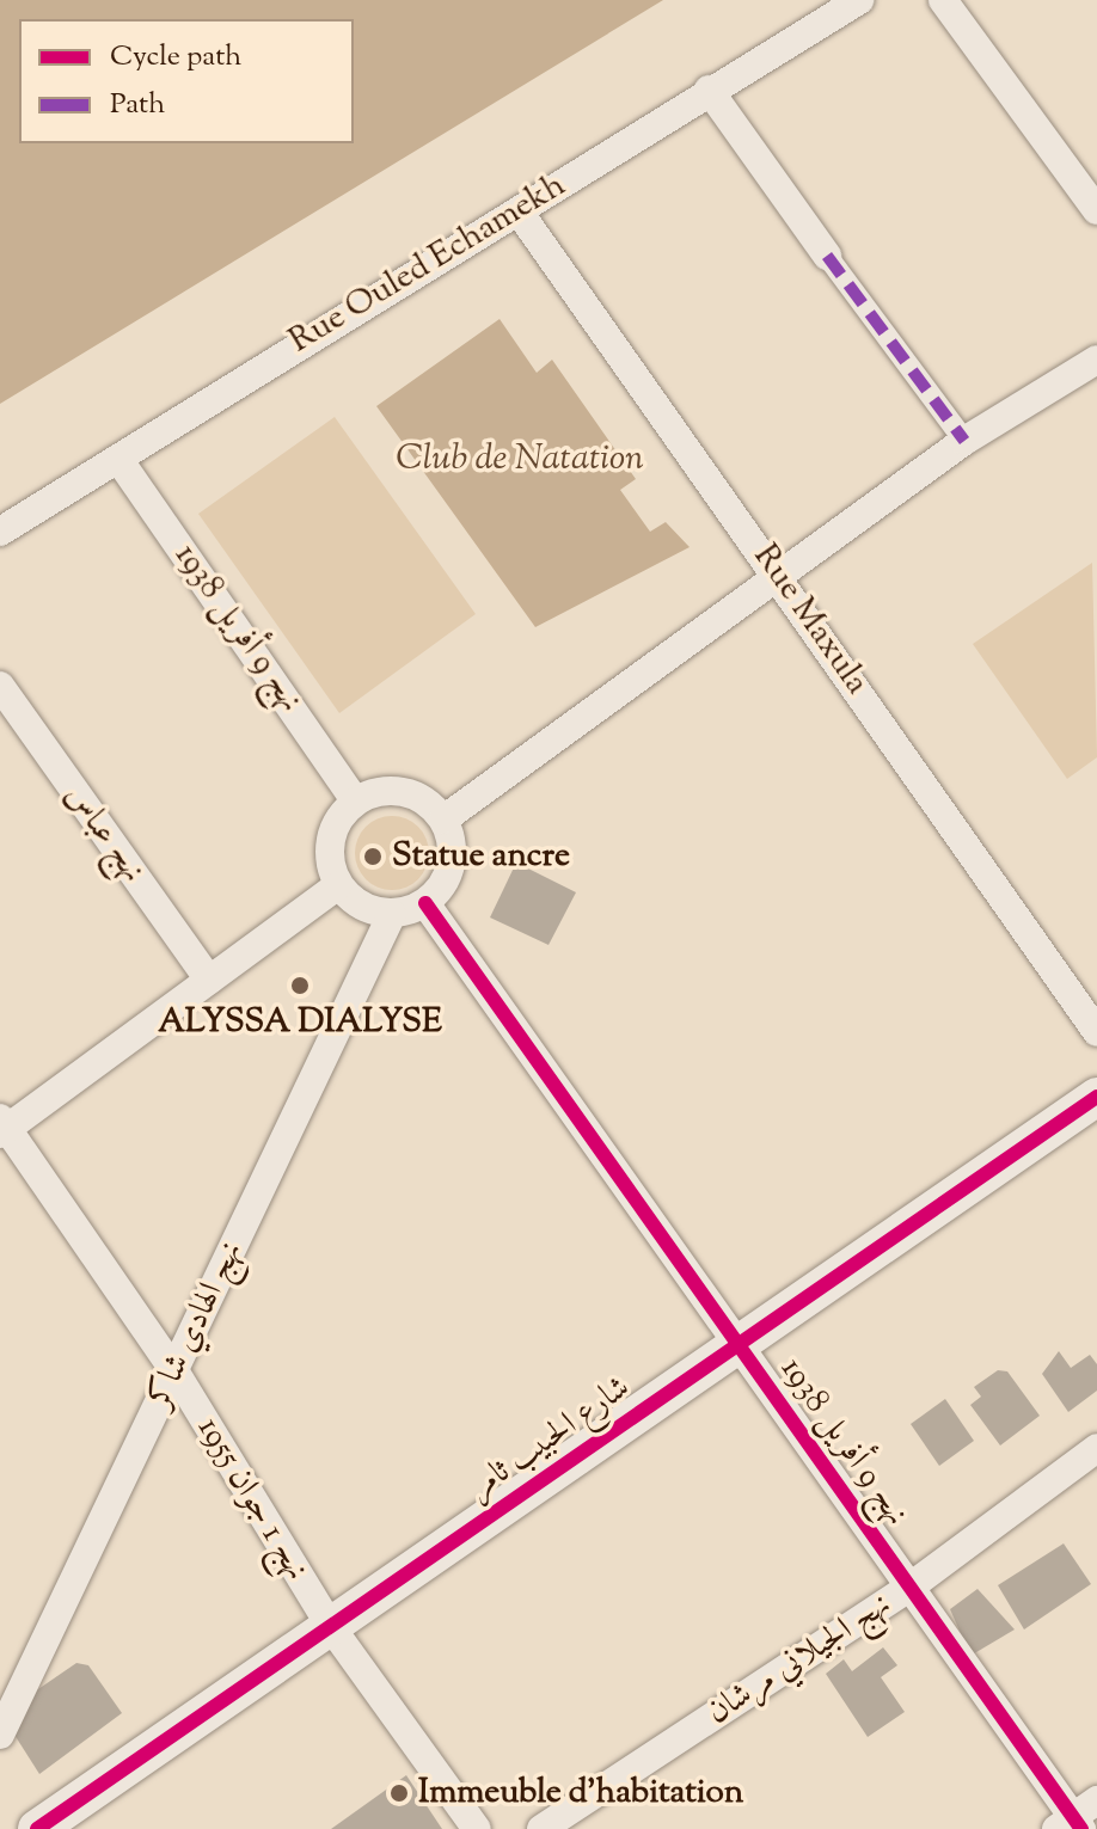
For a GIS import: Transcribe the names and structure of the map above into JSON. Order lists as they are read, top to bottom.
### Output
{
  "streets": {
    "street": [
      "Rue Ouled Echamekh",
      "Rue Maxula",
      "نهج 9 أفريل 1938",
      "نهج عباس",
      "نهج الهادي شاكر",
      "شارع الحبيب ثامر",
      "نهج 1 جوان 1955",
      "نهج الجيلاني مرشان"
    ]
  },
  "crossings": [
    ["Rue Ouled Echamekh", "Rue Maxula"],
    ["Rue Ouled Echamekh", "نهج 9 أفريل 1938"],
    ["نهج 9 أفريل 1938", "نهج الهادي شاكر"],
    ["نهج 9 أفريل 1938", "شارع الحبيب ثامر"],
    ["نهج 9 أفريل 1938", "نهج الجيلاني مرشان"],
    ["نهج الهادي شاكر", "نهج 1 جوان 1955"],
    ["شارع الحبيب ثامر", "نهج 1 جوان 1955"]
  ],
  "water": ["Club de Natation"],
  "places": ["Statue ancre", "ALYSSA DIALYSE", "Immeuble d'habitation"],
  "legend": ["Cycle path", "Path"]
}
